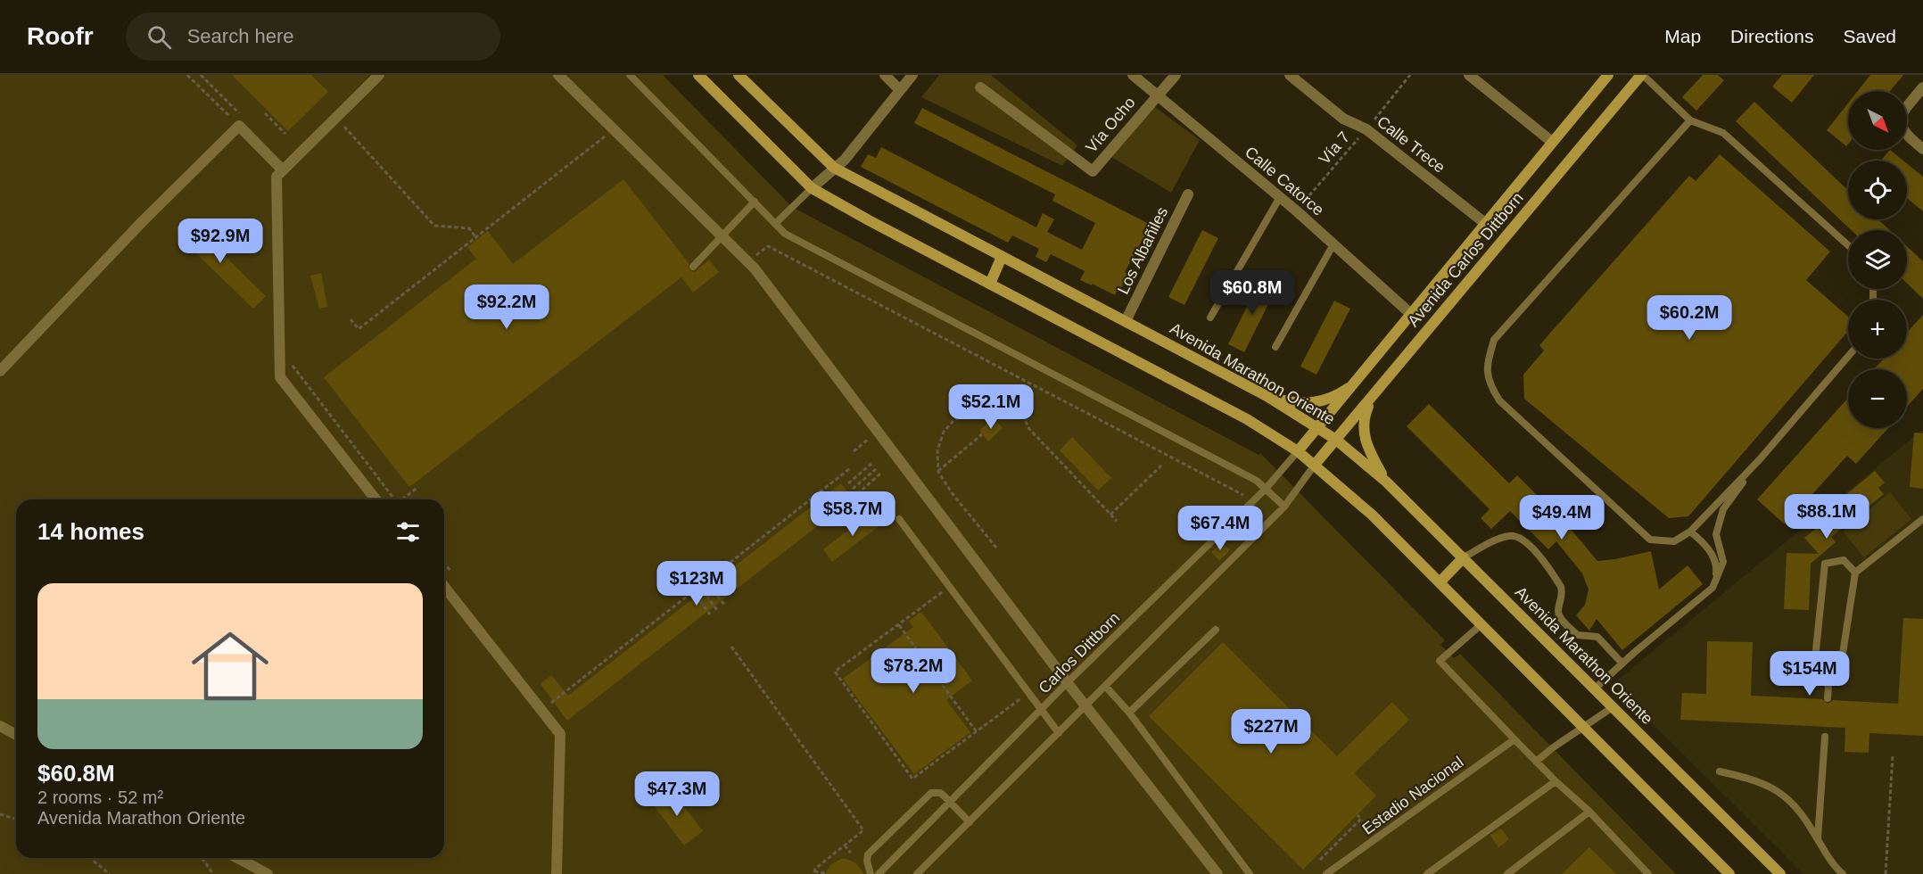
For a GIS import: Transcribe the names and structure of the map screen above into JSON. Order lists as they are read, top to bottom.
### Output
{
  "streets": {
    "main road": ["Avenida Carlos Dittborn", "Avenida Marathon Oriente"],
    "street": [
      "Vía Ocho",
      "Calle Trece",
      "Calle Catorce",
      "Los Albañiles"
    ],
    "lane": ["Carlos Dittborn", "Estadio Nacional"],
    "path": ["Vía 7"]
  },
  "crossings": [
    ["Vía Ocho", "Calle Catorce"],
    ["Calle Trece", "Vía 7"],
    ["Calle Trece", "Avenida Carlos Dittborn"],
    ["Vía 7", "Calle Catorce"],
    ["Calle Catorce", "Avenida Carlos Dittborn"],
    ["Los Albañiles", "Avenida Marathon Oriente"],
    ["Avenida Carlos Dittborn", "Avenida Marathon Oriente"],
    ["Avenida Carlos Dittborn", "Carlos Dittborn"]
  ],
  "north": "bottom right",
  "page": {
    "header": "Roofr",
    "search": "Search here",
    "nav": ["Map", "Directions", "Saved"],
    "map_buttons": ["+", "−"],
    "price": [
      "$92.9M",
      "$60.8M",
      "$92.2M",
      "$60.2M",
      "$52.1M",
      "$58.7M",
      "$88.1M",
      "$49.4M",
      "$67.4M",
      "$123M",
      "$78.2M",
      "$154M",
      "$227M",
      "$47.3M"
    ],
    "heading": "14 homes",
    "list": [
      {
        "name": "$60.8M",
        "note": "2 rooms · 52 m² · Avenida Marathon Oriente"
      }
    ]
  }
}
